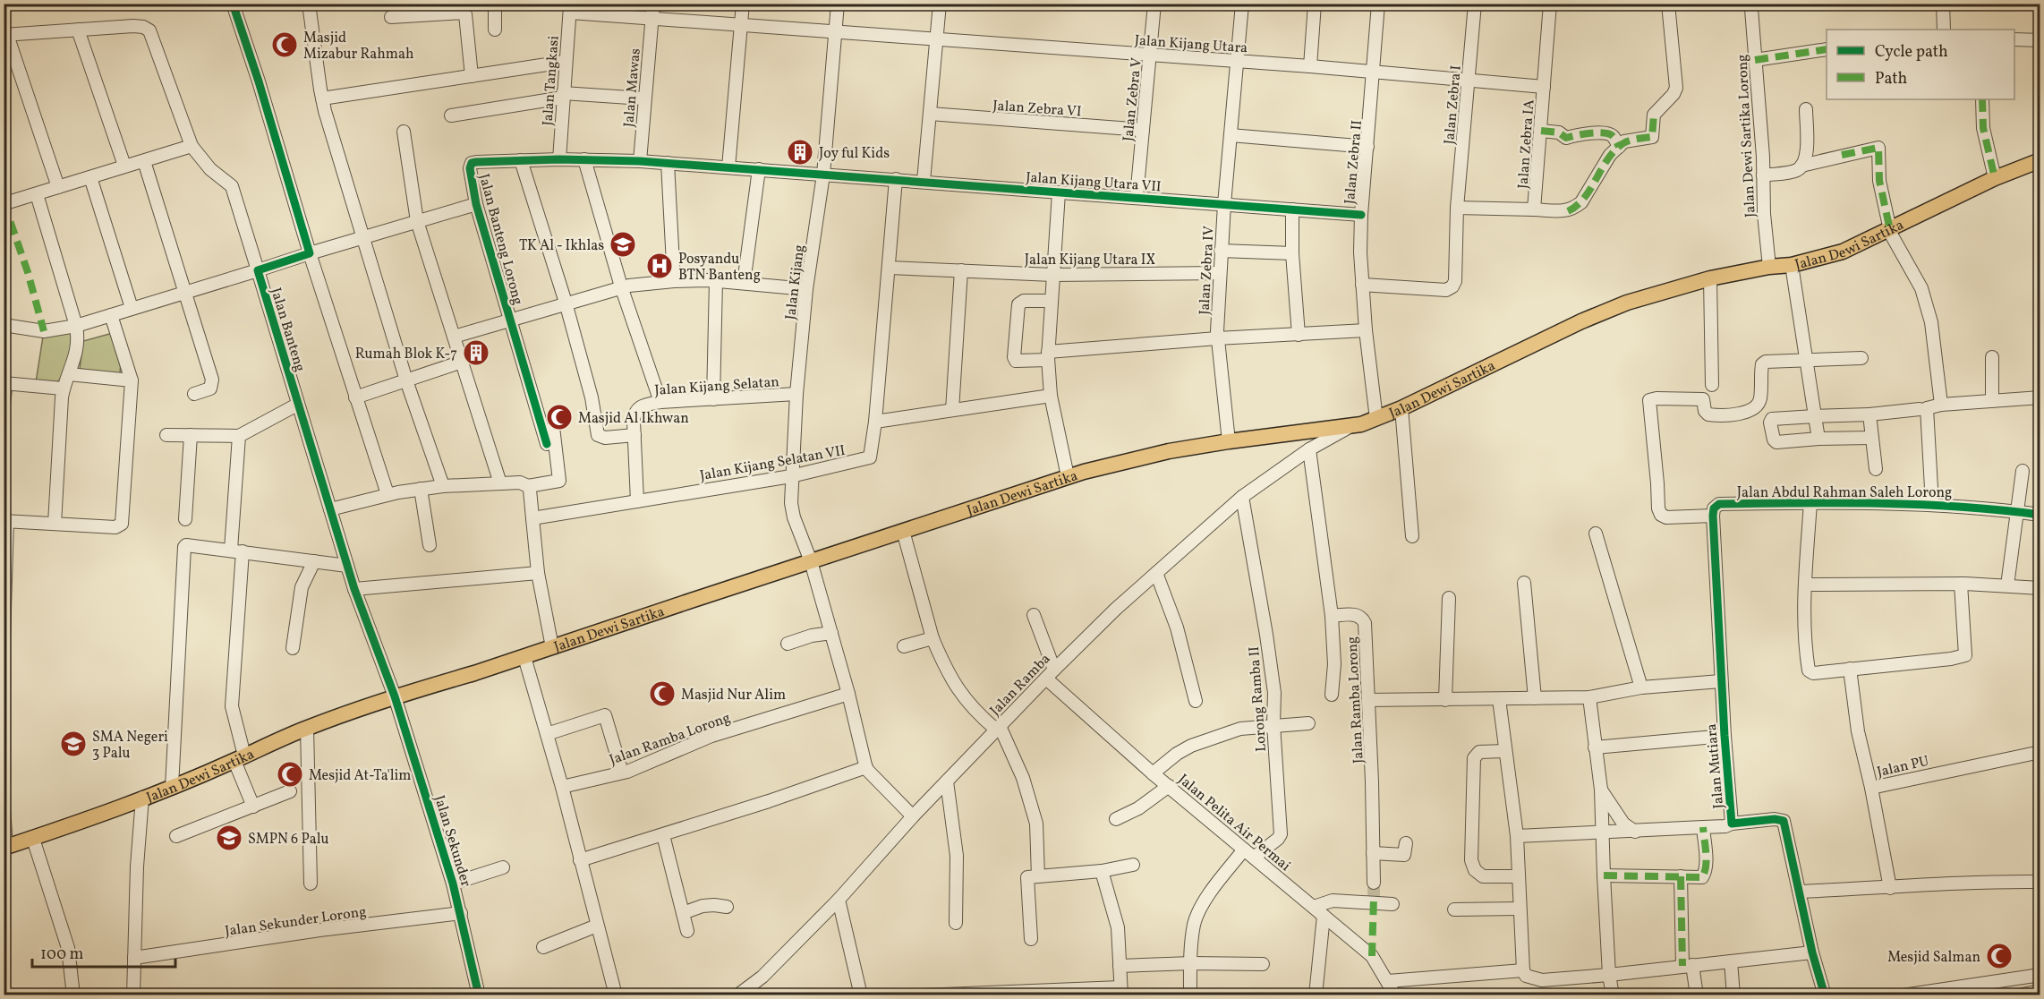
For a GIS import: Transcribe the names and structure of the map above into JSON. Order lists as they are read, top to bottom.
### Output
{
  "streets": {
    "main road": ["Jalan Dewi Sartika"],
    "street": [
      "Jalan Kijang Utara",
      "Jalan Tangkasi",
      "Jalan Mawas",
      "Jalan Zebra V",
      "Jalan Zebra I",
      "Jalan Zebra VI",
      "Jalan Dewi Sartika Lorong",
      "Jalan Zebra IA",
      "Jalan Zebra II",
      "Jalan Kijang Utara VII",
      "Jalan Banteng Lorong",
      "Jalan Kijang Utara IX",
      "Jalan Zebra IV",
      "Jalan Kijang",
      "Jalan Banteng",
      "Jalan Kijang Selatan",
      "Jalan Kijang Selatan VII",
      "Jalan Abdul Rahman Saleh Lorong",
      "Jalan Ramba",
      "Lorong Ramba II",
      "Jalan Ramba Lorong",
      "Jalan PU",
      "Jalan Mutiara",
      "Jalan Pelita Air Permai",
      "Jalan Sekunder",
      "Jalan Sekunder Lorong"
    ]
  },
  "crossings": [
    ["Jalan Kijang Utara", "Jalan Zebra V"],
    ["Jalan Kijang Utara", "Jalan Zebra I"],
    ["Jalan Kijang Utara", "Jalan Zebra IA"],
    ["Jalan Kijang Utara", "Jalan Zebra II"],
    ["Jalan Kijang Utara", "Jalan Zebra IV"],
    ["Jalan Kijang Utara", "Jalan Kijang"],
    ["Jalan Tangkasi", "Jalan Banteng Lorong"],
    ["Jalan Mawas", "Jalan Banteng Lorong"],
    ["Jalan Zebra V", "Jalan Zebra VI"],
    ["Jalan Zebra V", "Jalan Kijang Utara VII"],
    ["Jalan Zebra I", "Jalan Zebra IA"],
    ["Jalan Zebra I", "Jalan Zebra II"],
    ["Jalan Dewi Sartika Lorong", "Jalan Dewi Sartika"],
    ["Jalan Zebra II", "Jalan Kijang Utara VII"],
    ["Jalan Zebra II", "Jalan Dewi Sartika"],
    ["Jalan Zebra II", "Jalan Zebra IV"],
    ["Jalan Kijang Utara VII", "Jalan Zebra IV"],
    ["Jalan Kijang Utara VII", "Jalan Kijang"],
    ["Jalan Kijang Utara VII", "Jalan Kijang Selatan VII"],
    ["Jalan Dewi Sartika", "Jalan Zebra IV"],
    ["Jalan Dewi Sartika", "Jalan Kijang"],
    ["Jalan Dewi Sartika", "Jalan Banteng"],
    ["Jalan Dewi Sartika", "Jalan Ramba"],
    ["Jalan Dewi Sartika", "Jalan Sekunder"],
    ["Jalan Kijang Utara IX", "Jalan Zebra IV"],
    ["Jalan Kijang Utara IX", "Jalan Kijang Selatan VII"],
    ["Jalan Kijang", "Jalan Kijang Selatan"],
    ["Jalan Kijang", "Jalan Kijang Selatan VII"],
    ["Jalan Banteng", "Jalan Sekunder"],
    ["Jalan Kijang Selatan", "Jalan Kijang Selatan VII"],
    ["Jalan Abdul Rahman Saleh Lorong", "Jalan Mutiara"],
    ["Jalan Ramba", "Lorong Ramba II"],
    ["Jalan Ramba", "Jalan Pelita Air Permai"],
    ["Lorong Ramba II", "Jalan Pelita Air Permai"],
    ["Jalan Sekunder", "Jalan Sekunder Lorong"]
  ],
  "places": {
    "mosque": [
      "Masjid Mizabur Rahmah",
      "Masjid Al Ikhwan",
      "Masjid Nur Alim",
      "Mesjid At-Ta'lim",
      "Mesjid Salman"
    ],
    "building": ["Joy ful Kids", "Rumah Blok K-7"],
    "school or university": ["TK Al - Ikhlas", "SMA Negeri 3 Palu", "SMPN 6 Palu"],
    "hospital": ["Posyandu BTN Banteng"]
  },
  "legend": ["Cycle path", "Path"],
  "scale_bar": "100 m"
}
